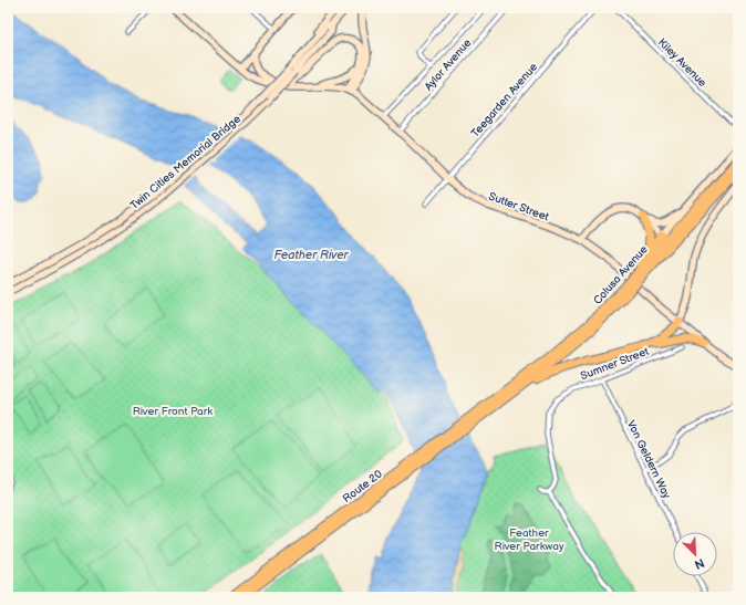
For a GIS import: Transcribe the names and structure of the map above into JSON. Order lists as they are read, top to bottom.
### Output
{
  "streets": {
    "highway": ["Colusa Avenue", "Route 20"],
    "main road": ["Twin Cities Memorial Bridge", "Sutter Street"],
    "street": [
      "Kiley Avenue",
      "Aylor Avenue",
      "Teegarden Avenue",
      "Sumner Street",
      "Von Geldern Way"
    ]
  },
  "crossings": [
    ["Aylor Avenue", "Sutter Street"],
    ["Teegarden Avenue", "Sutter Street"],
    ["Colusa Avenue", "Route 20"],
    ["Sumner Street", "Von Geldern Way"]
  ],
  "water": ["Feather River"],
  "parks": ["River Front Park", "Feather River Parkway"],
  "north": "bottom right"
}
